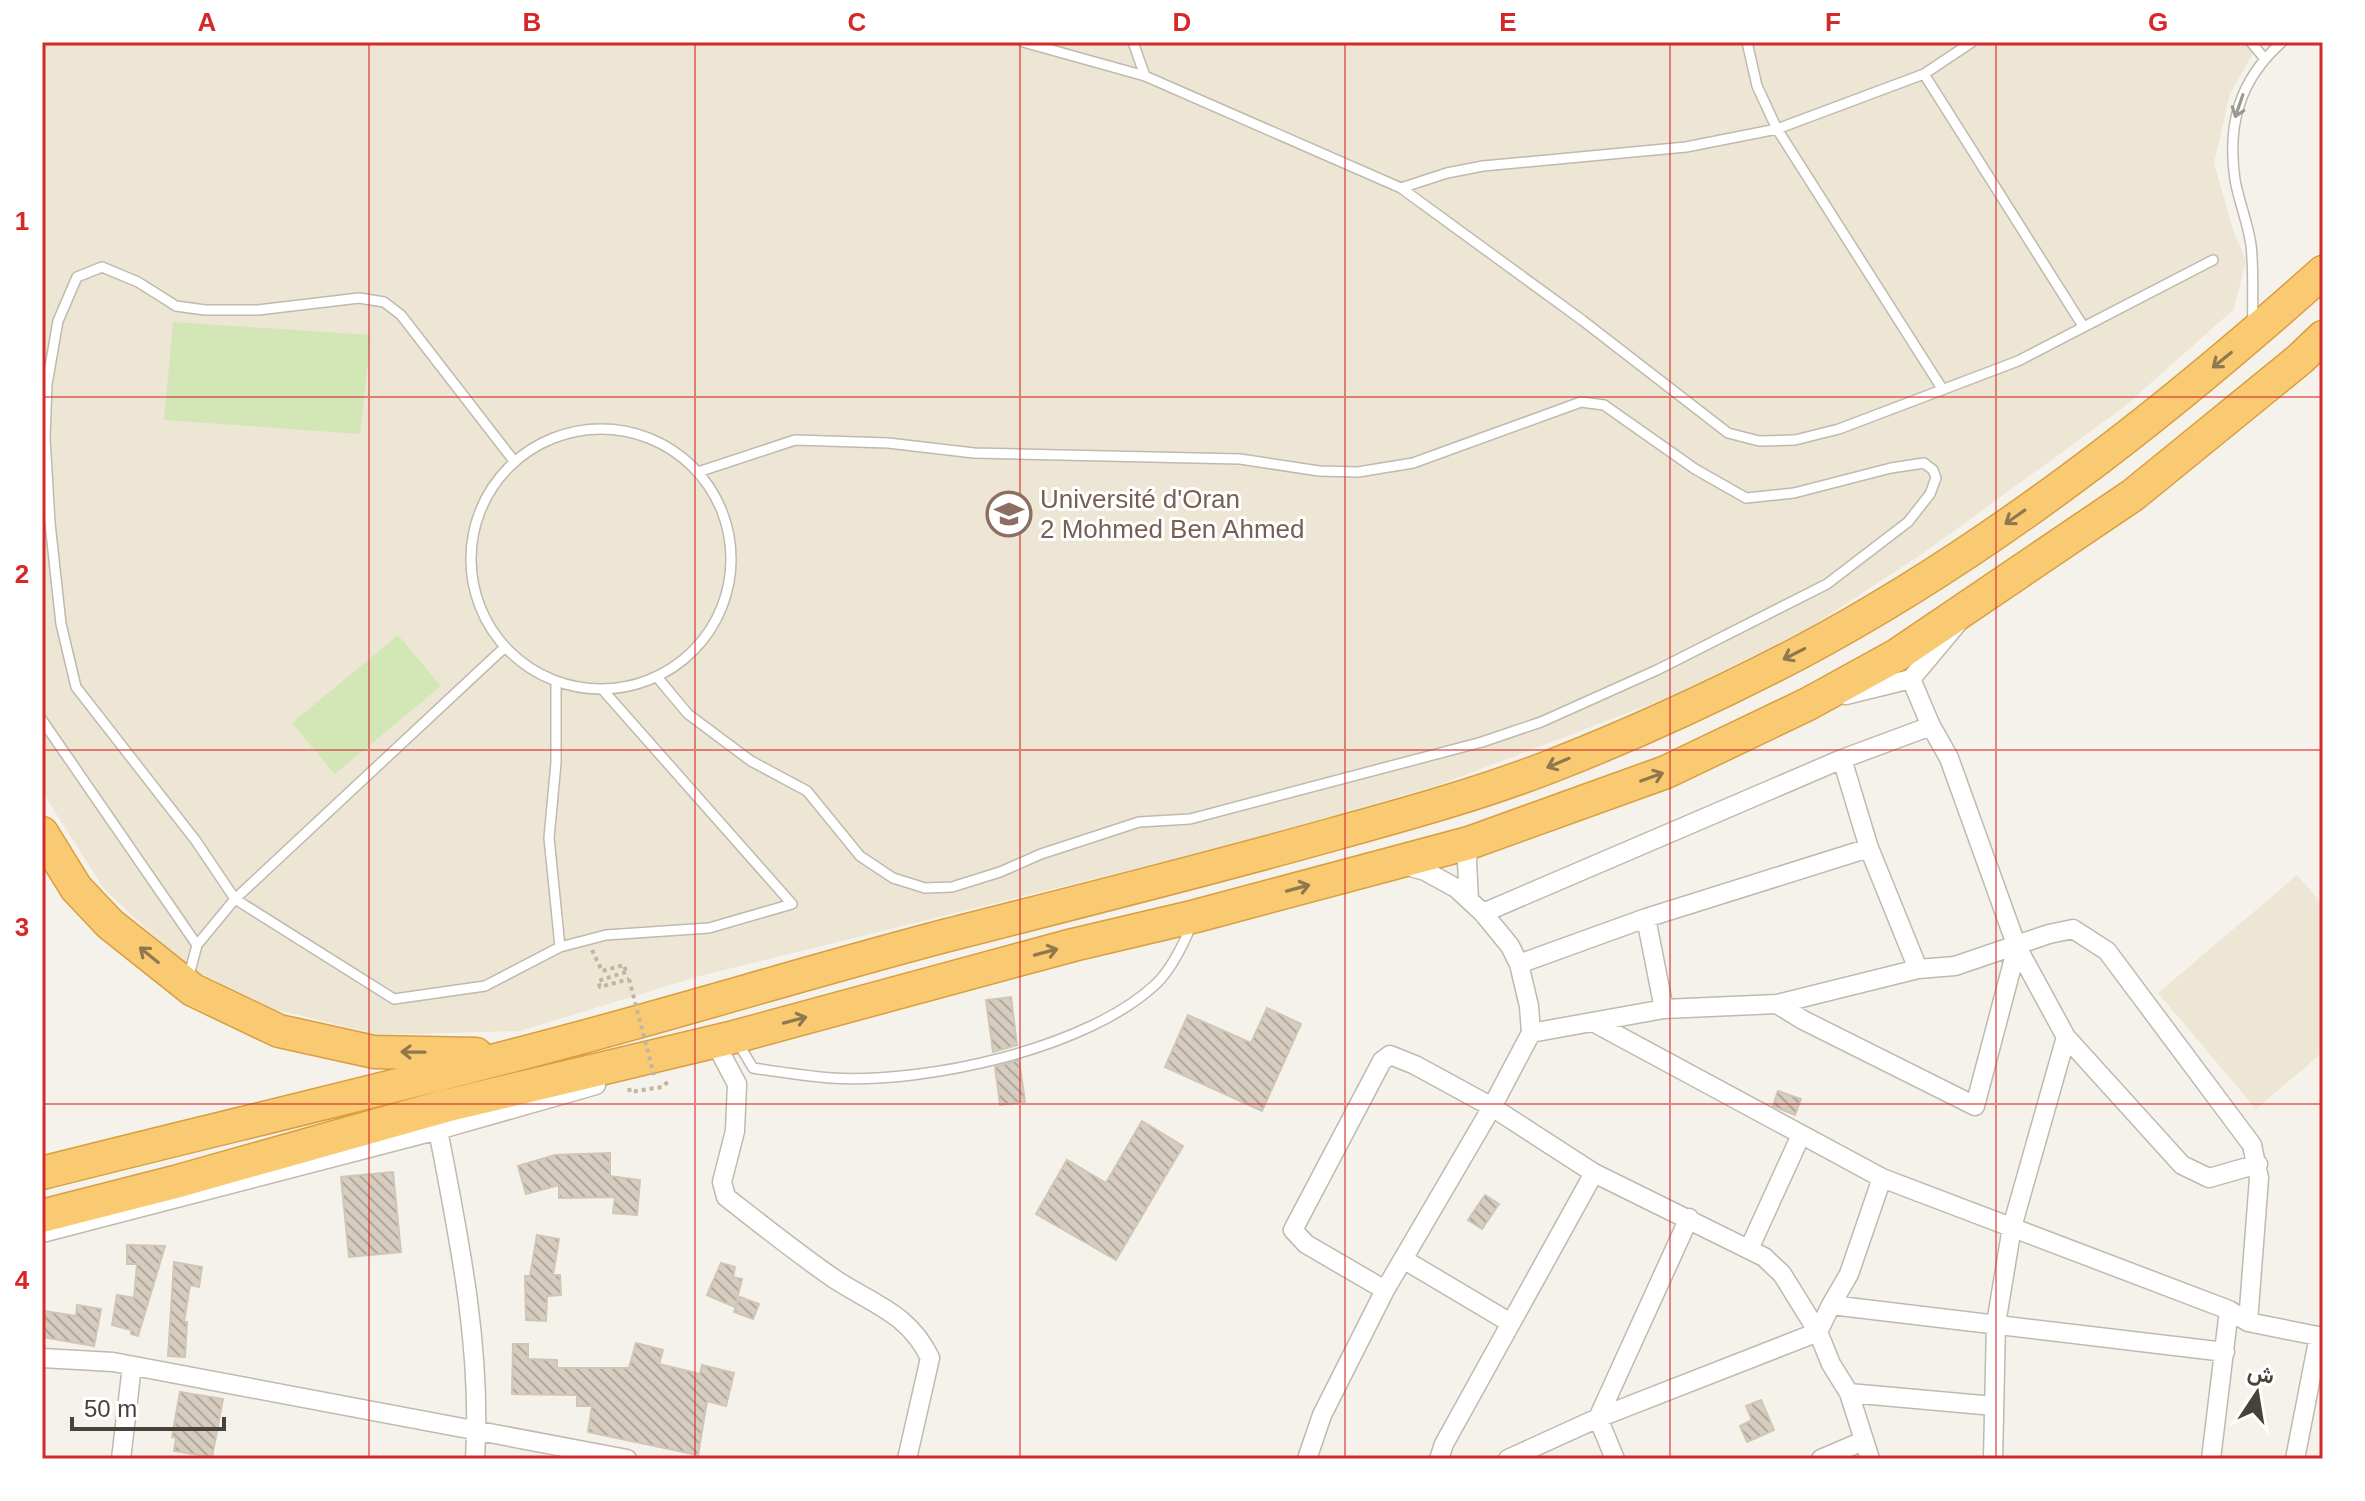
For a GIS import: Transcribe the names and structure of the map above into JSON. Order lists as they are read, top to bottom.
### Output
{
  "places": {
    "school or university": ["Université d'Oran 2 Mohmed Ben Ahmed"]
  },
  "scale_bar": "50 m",
  "north": "top",
  "grid": {
    "columns": [
      "A",
      "B",
      "C",
      "D",
      "E",
      "F",
      "G"
    ],
    "rows": [
      "1",
      "2",
      "3",
      "4"
    ]
  }
}
